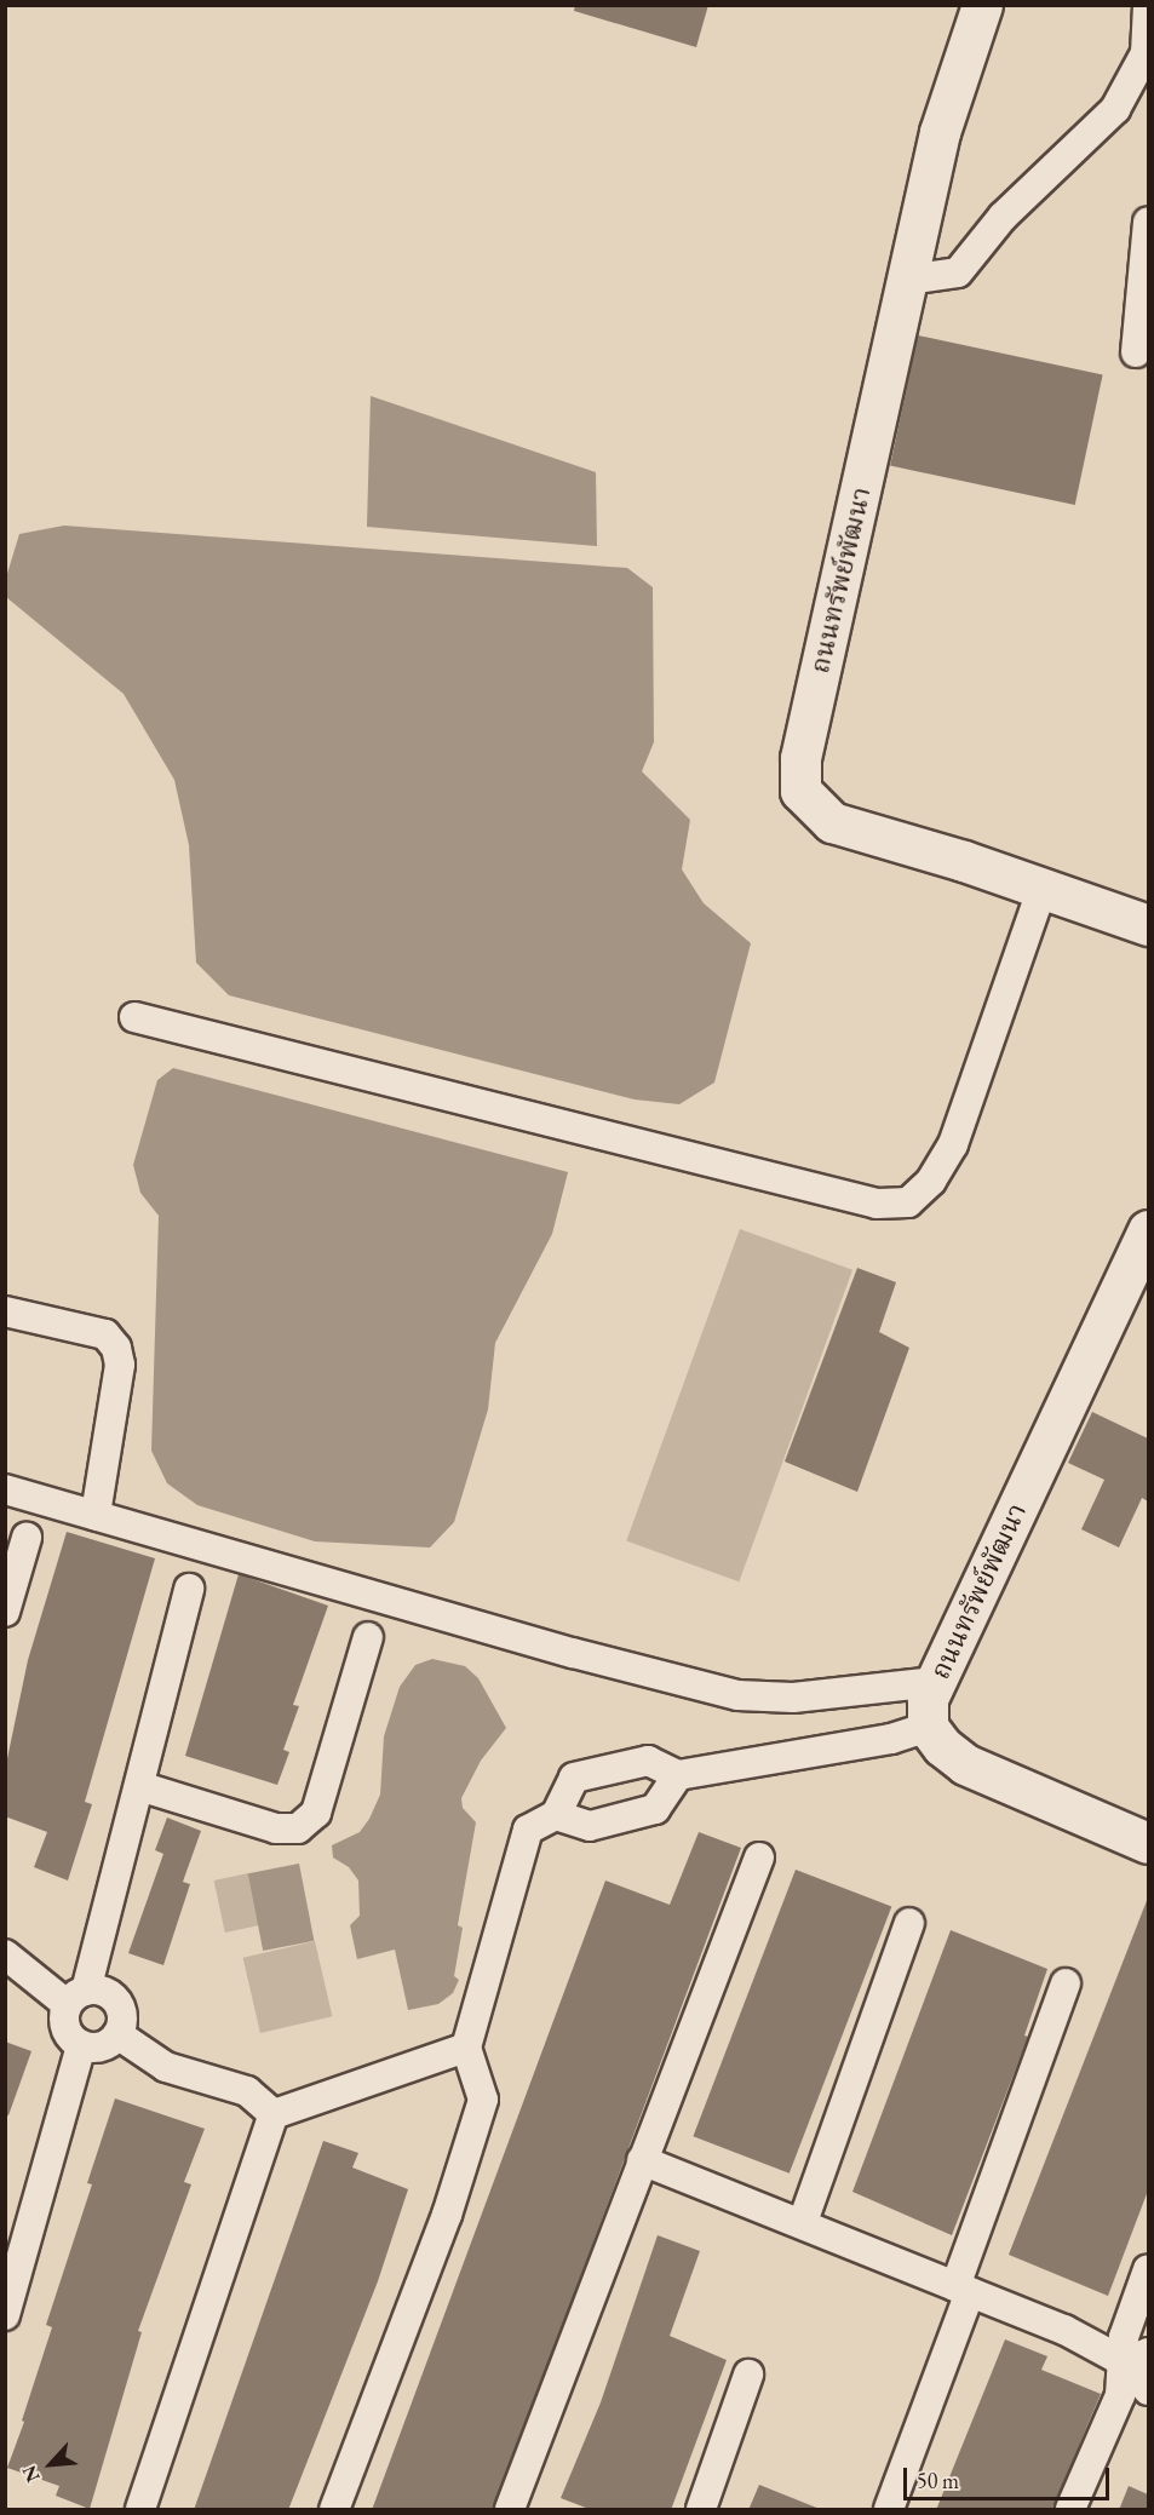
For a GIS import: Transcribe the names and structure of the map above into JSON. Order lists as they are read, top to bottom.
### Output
{
  "streets": {
    "street": ["ถนนทรัพย์พัฒนา"]
  },
  "scale_bar": "50 m",
  "north": "bottom left"
}
